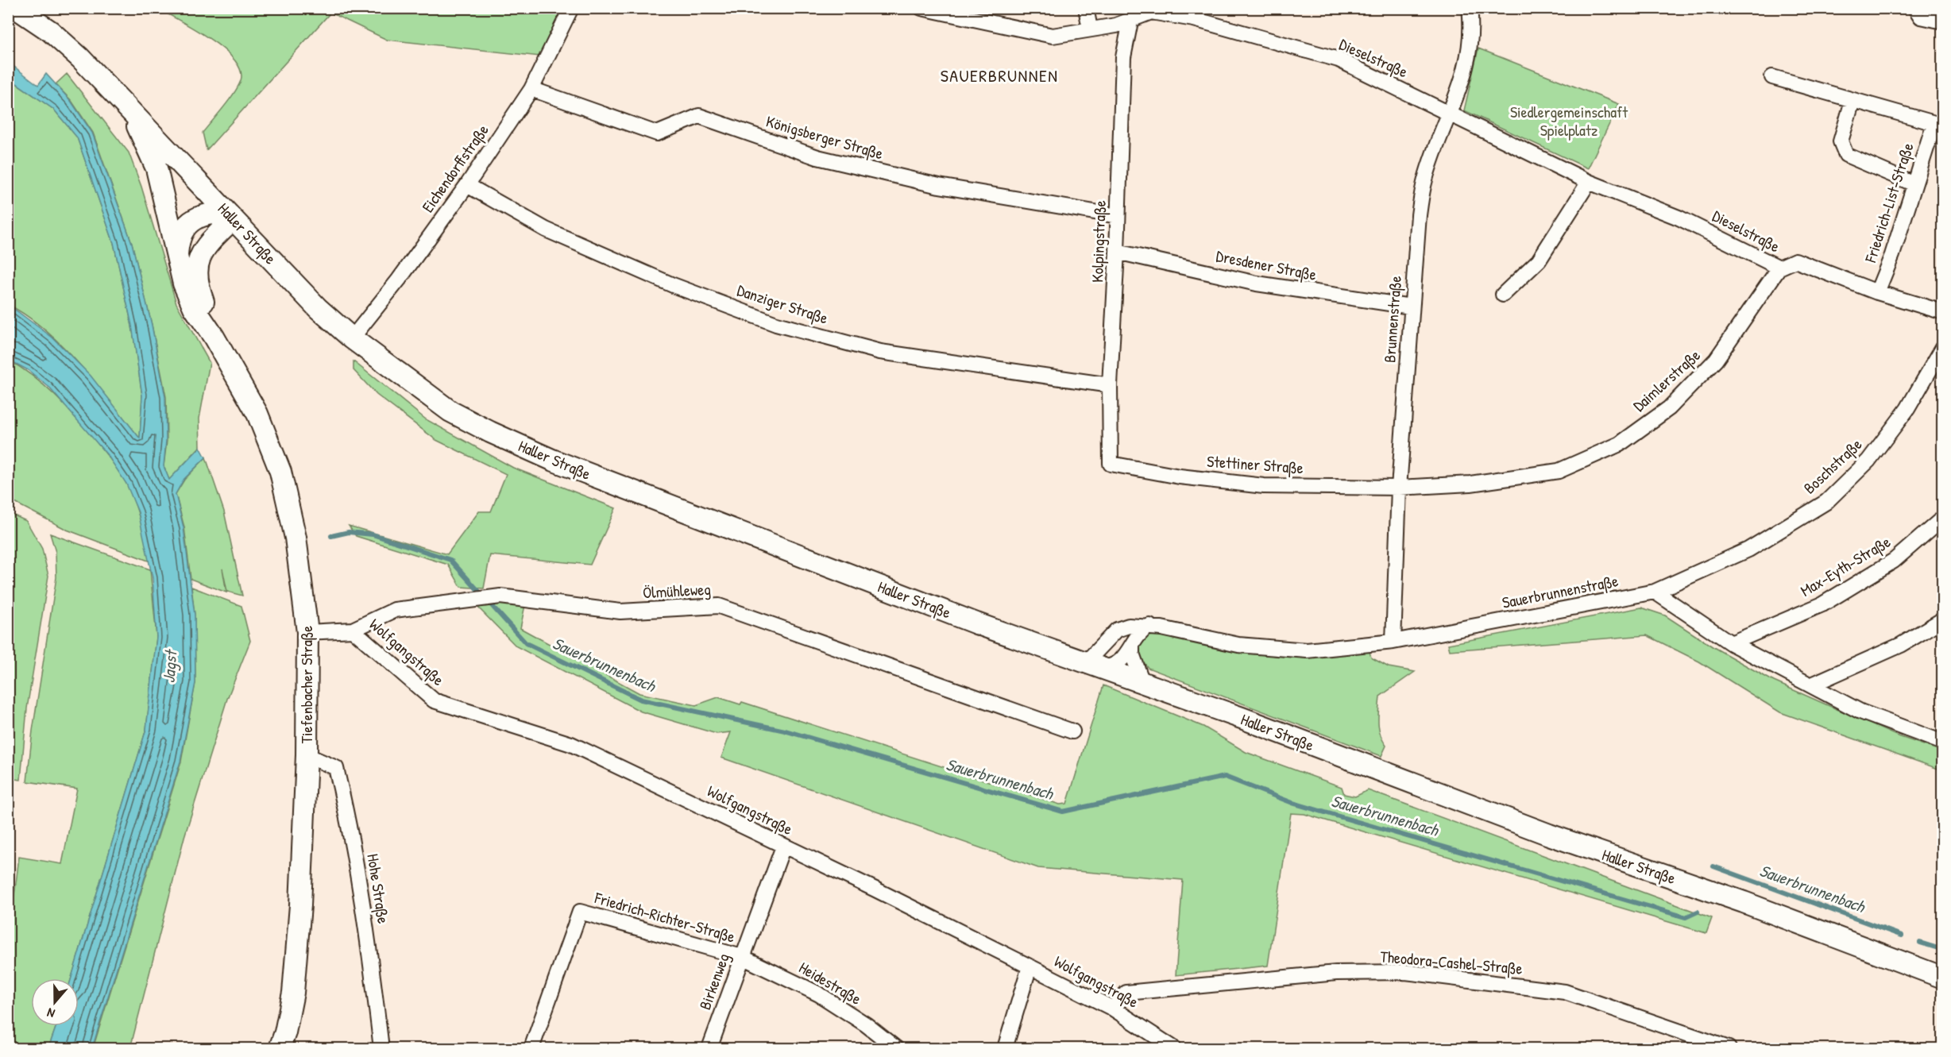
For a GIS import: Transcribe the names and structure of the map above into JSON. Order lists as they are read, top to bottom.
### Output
{
  "streets": {
    "main road": ["Haller Straße", "Tiefenbacher Straße"],
    "street": [
      "Dieselstraße",
      "Königsberger Straße",
      "Eichendorffstraße",
      "Friedrich-List-Straße",
      "Kolpingstraße",
      "Dresdener Straße",
      "Danziger Straße",
      "Brunnenstraße",
      "Daimlerstraße",
      "Stettiner Straße",
      "Boschstraße",
      "Max-Eyth-Straße",
      "Ölmühleweg",
      "Sauerbrunnenstraße",
      "Wolfgangstraße",
      "Hohe Straße",
      "Friedrich-Richter-Straße",
      "Theodora-Cashel-Straße",
      "Birkenweg",
      "Heidestraße"
    ]
  },
  "crossings": [
    ["Dieselstraße", "Friedrich-List-Straße"],
    ["Dieselstraße", "Kolpingstraße"],
    ["Dieselstraße", "Brunnenstraße"],
    ["Dieselstraße", "Daimlerstraße"],
    ["Königsberger Straße", "Eichendorffstraße"],
    ["Königsberger Straße", "Kolpingstraße"],
    ["Eichendorffstraße", "Haller Straße"],
    ["Eichendorffstraße", "Danziger Straße"],
    ["Haller Straße", "Sauerbrunnenstraße"],
    ["Haller Straße", "Tiefenbacher Straße"],
    ["Kolpingstraße", "Dresdener Straße"],
    ["Kolpingstraße", "Danziger Straße"],
    ["Kolpingstraße", "Stettiner Straße"],
    ["Dresdener Straße", "Brunnenstraße"],
    ["Brunnenstraße", "Daimlerstraße"],
    ["Brunnenstraße", "Stettiner Straße"],
    ["Brunnenstraße", "Sauerbrunnenstraße"],
    ["Daimlerstraße", "Stettiner Straße"],
    ["Boschstraße", "Sauerbrunnenstraße"],
    ["Ölmühleweg", "Wolfgangstraße"],
    ["Wolfgangstraße", "Tiefenbacher Straße"],
    ["Wolfgangstraße", "Theodora-Cashel-Straße"],
    ["Wolfgangstraße", "Birkenweg"],
    ["Tiefenbacher Straße", "Hohe Straße"],
    ["Friedrich-Richter-Straße", "Birkenweg"],
    ["Friedrich-Richter-Straße", "Heidestraße"],
    ["Birkenweg", "Heidestraße"]
  ],
  "districts": ["SAUERBRUNNEN"],
  "water": ["Sauerbrunnenbach", "Jagst"],
  "parks": ["Siedlergemeinschaft Spielplatz"],
  "north": "bottom"
}
